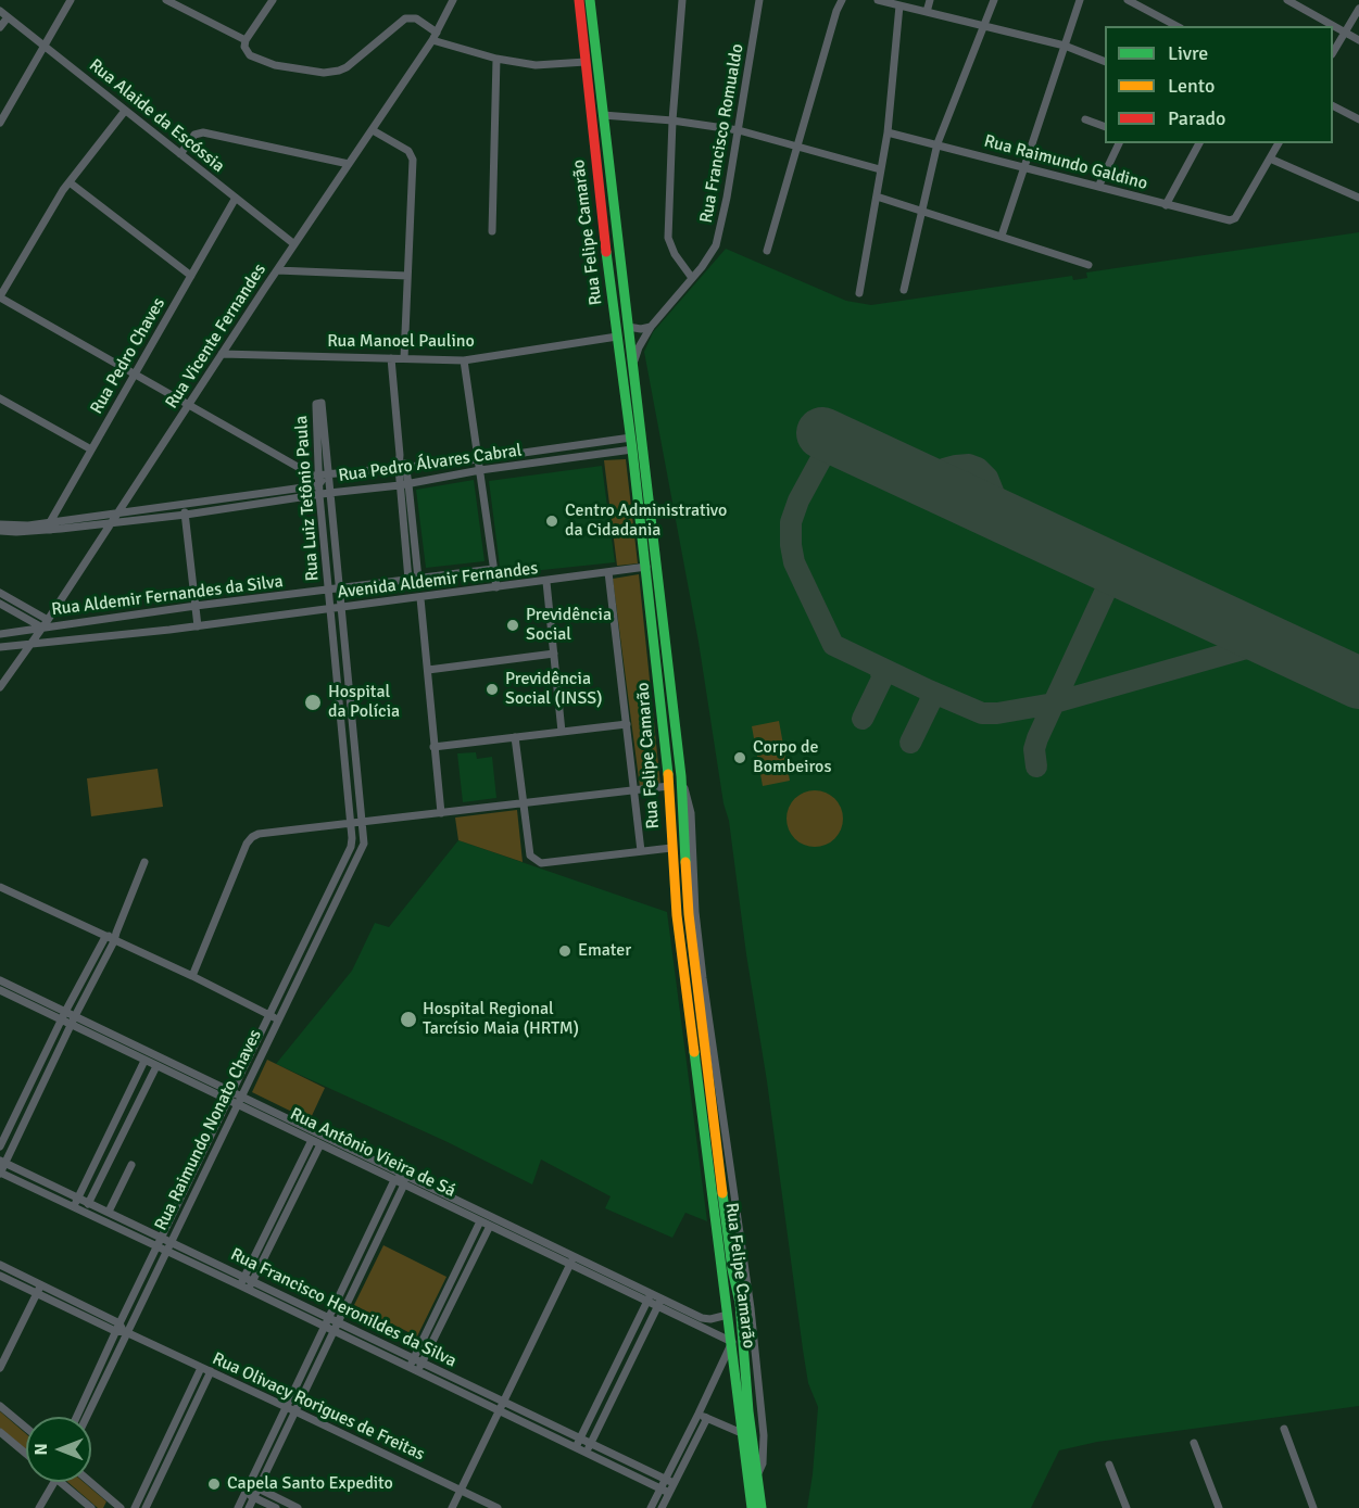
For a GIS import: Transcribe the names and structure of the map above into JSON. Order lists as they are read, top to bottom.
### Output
{
  "streets": {
    "main road": ["Rua Felipe Camarão"],
    "street": [
      "Rua Alaide da Escóssia",
      "Rua Francisco Romualdo",
      "Rua Raimundo Galdino",
      "Rua Vicente Fernandes",
      "Rua Manoel Paulino",
      "Rua Pedro Chaves",
      "Rua Pedro Álvares Cabral",
      "Rua Luiz Tetônio Paula",
      "Avenida Aldemir Fernandes",
      "Rua Aldemir Fernandes da Silva",
      "Rua Raimundo Nonato Chaves",
      "Rua Antônio Vieira de Sá",
      "Rua Francisco Heronildes da Silva",
      "Rua Olivacy Rorigues de Freitas"
    ]
  },
  "crossings": [
    ["Rua Alaide da Escóssia", "Rua Vicente Fernandes"],
    ["Rua Alaide da Escóssia", "Rua Pedro Chaves"],
    ["Rua Francisco Romualdo", "Rua Felipe Camarão"],
    ["Rua Felipe Camarão", "Rua Manoel Paulino"],
    ["Rua Felipe Camarão", "Rua Pedro Álvares Cabral"],
    ["Rua Felipe Camarão", "Avenida Aldemir Fernandes"],
    ["Rua Felipe Camarão", "Rua Antônio Vieira de Sá"],
    ["Rua Vicente Fernandes", "Rua Manoel Paulino"],
    ["Rua Vicente Fernandes", "Rua Pedro Álvares Cabral"],
    ["Rua Vicente Fernandes", "Avenida Aldemir Fernandes"],
    ["Rua Vicente Fernandes", "Rua Aldemir Fernandes da Silva"],
    ["Rua Pedro Chaves", "Rua Pedro Álvares Cabral"],
    ["Rua Pedro Álvares Cabral", "Rua Luiz Tetônio Paula"],
    ["Rua Luiz Tetônio Paula", "Avenida Aldemir Fernandes"],
    ["Rua Luiz Tetônio Paula", "Rua Aldemir Fernandes da Silva"],
    ["Rua Luiz Tetônio Paula", "Rua Raimundo Nonato Chaves"],
    ["Rua Raimundo Nonato Chaves", "Rua Antônio Vieira de Sá"],
    ["Rua Raimundo Nonato Chaves", "Rua Francisco Heronildes da Silva"],
    ["Rua Raimundo Nonato Chaves", "Rua Olivacy Rorigues de Freitas"]
  ],
  "places": [
    "Centro Administrativo da Cidadania",
    "Previdência Social",
    "Previdência Social (INSS)",
    "Hospital da Polícia",
    "Corpo de Bombeiros",
    "Emater",
    "Hospital Regional Tarcísio Maia (HRTM)",
    "Capela Santo Expedito"
  ],
  "legend": ["Livre", "Lento", "Parado"],
  "north": "left"
}
